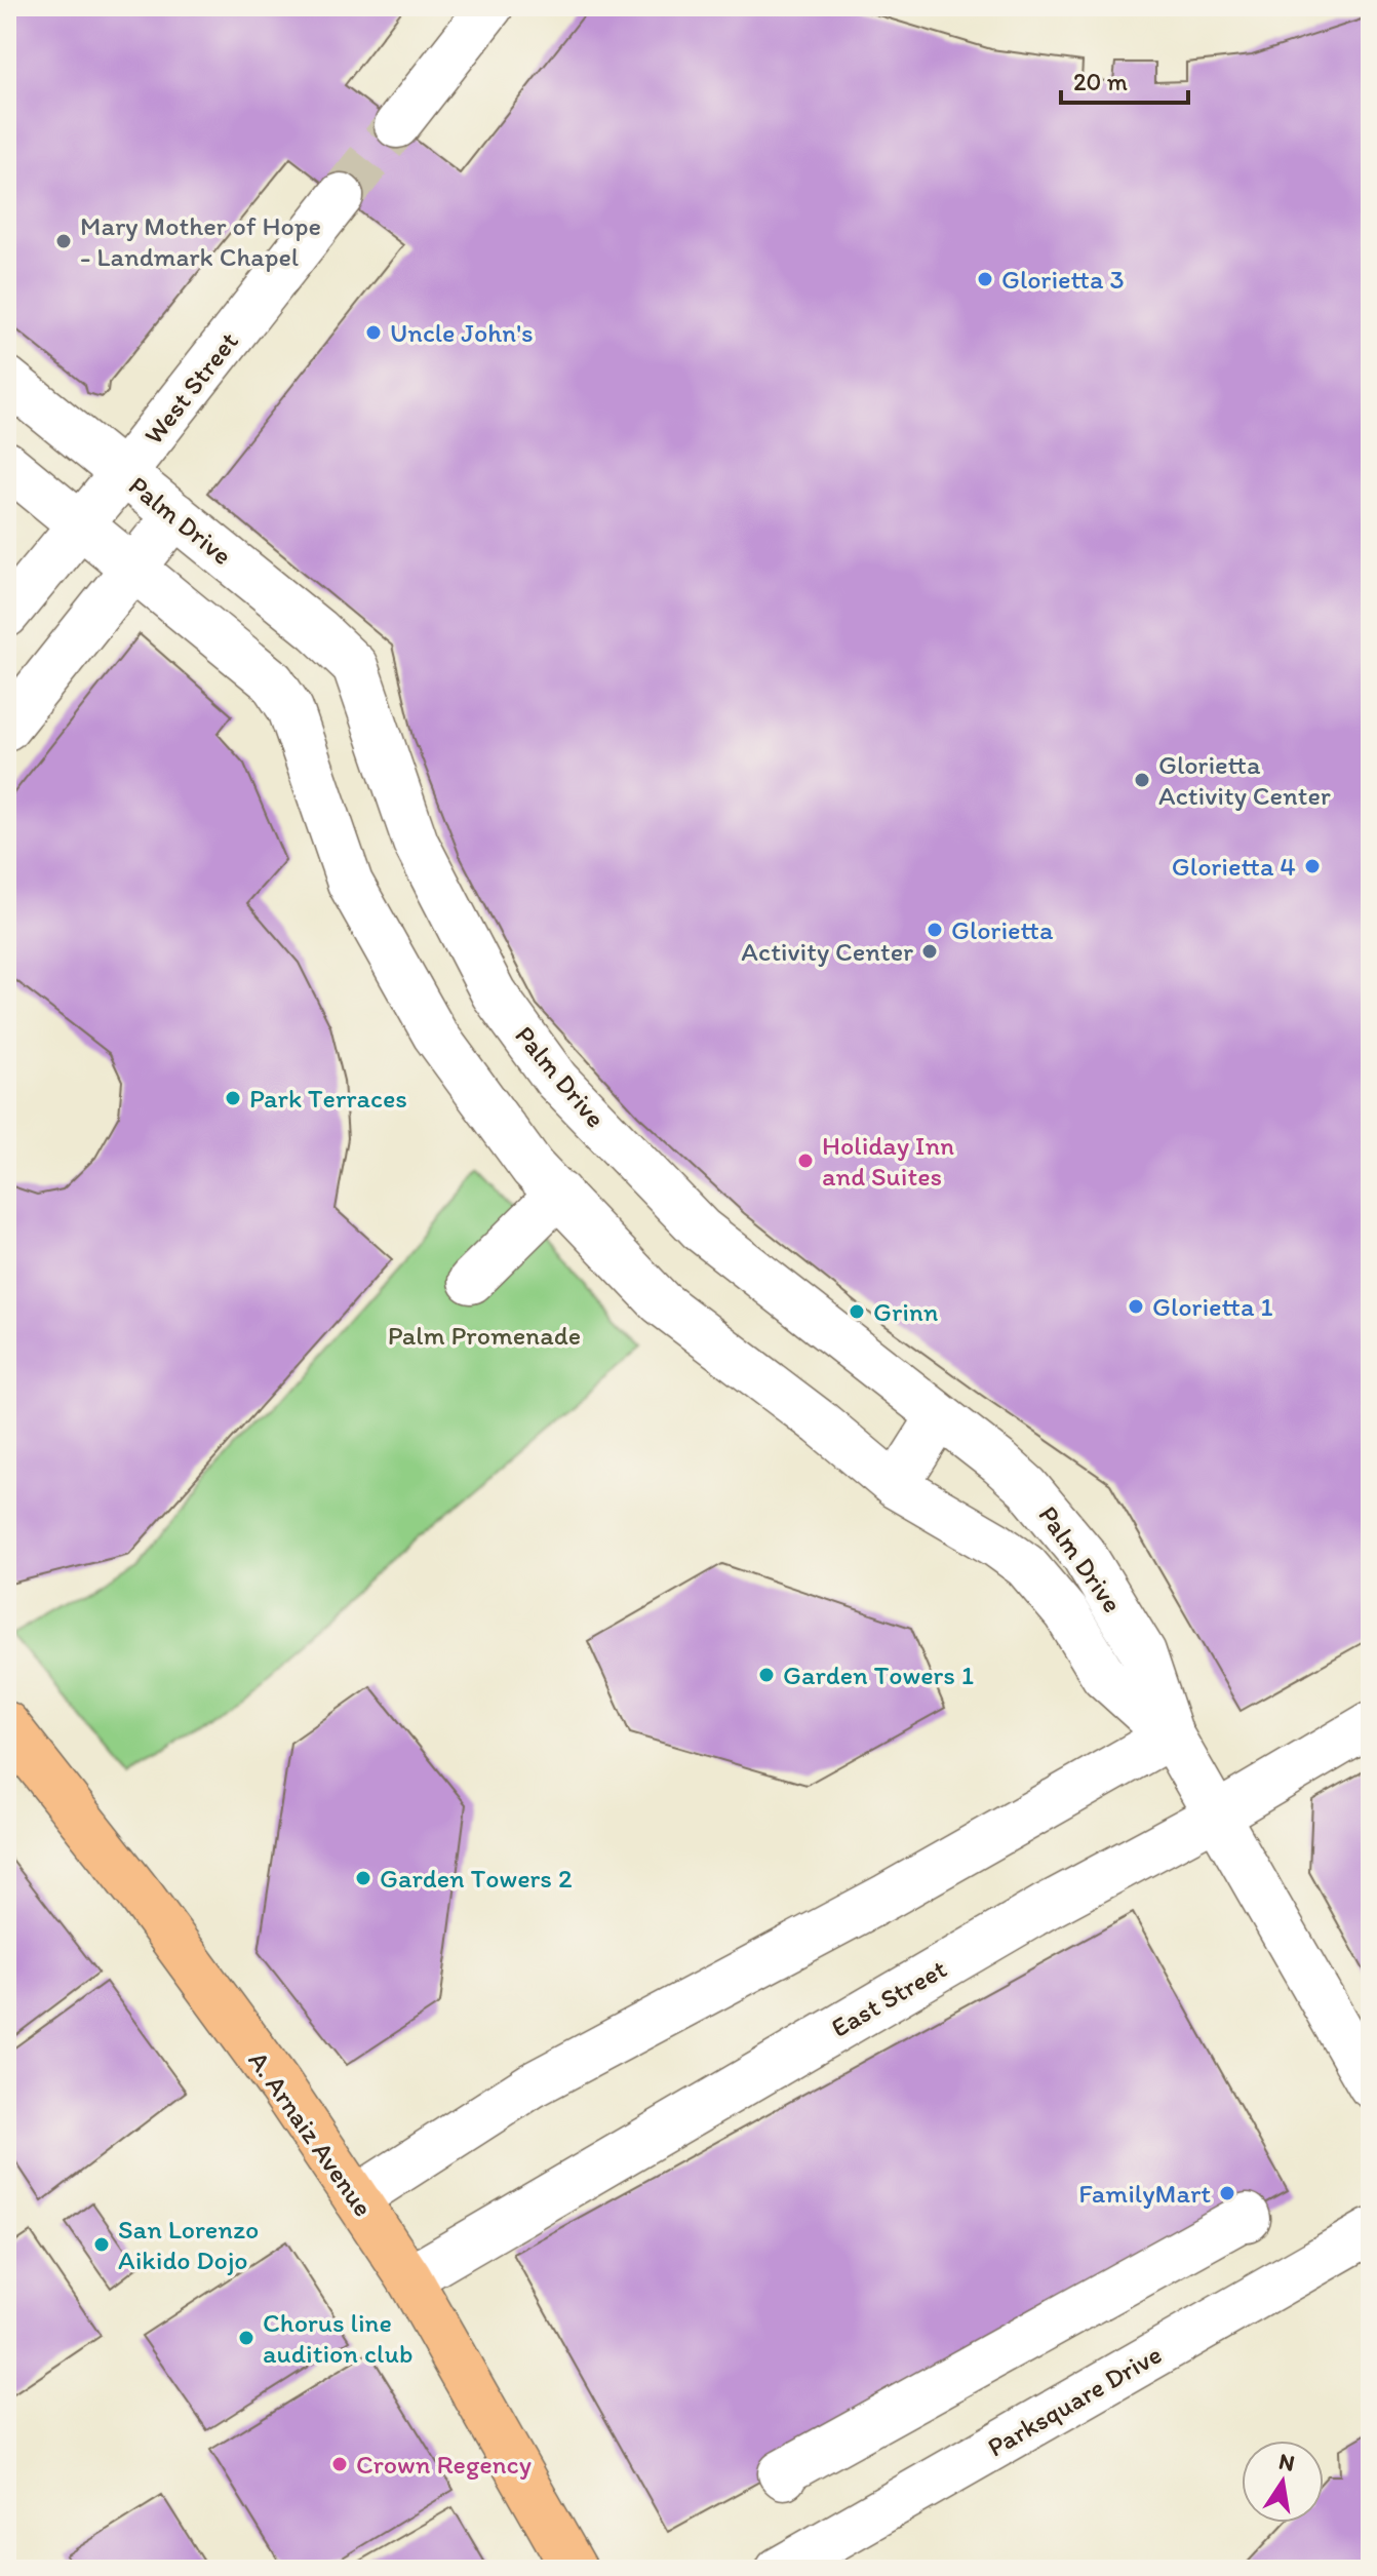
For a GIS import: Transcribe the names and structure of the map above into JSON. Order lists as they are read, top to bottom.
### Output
{
  "streets": {
    "main road": ["A. Arnaiz Avenue"],
    "street": [
      "West Street",
      "Palm Drive",
      "East Street",
      "Parksquare Drive"
    ]
  },
  "crossings": [
    ["West Street", "Palm Drive"],
    ["Palm Drive", "East Street"],
    ["East Street", "A. Arnaiz Avenue"]
  ],
  "parks": ["Palm Promenade"],
  "places": [
    "Mary Mother of Hope - Landmark Chapel",
    "Glorietta 3",
    "Uncle John's",
    "Glorietta Activity Center",
    "Glorietta 4",
    "Glorietta",
    "Activity Center",
    "Park Terraces",
    "Holiday Inn and Suites",
    "Glorietta 1",
    "Grinn",
    "Garden Towers 1",
    "Garden Towers 2",
    "FamilyMart",
    "San Lorenzo Aikido Dojo",
    "Chorus line audition club",
    "Crown Regency"
  ],
  "scale_bar": "20 m",
  "north": "top"
}
